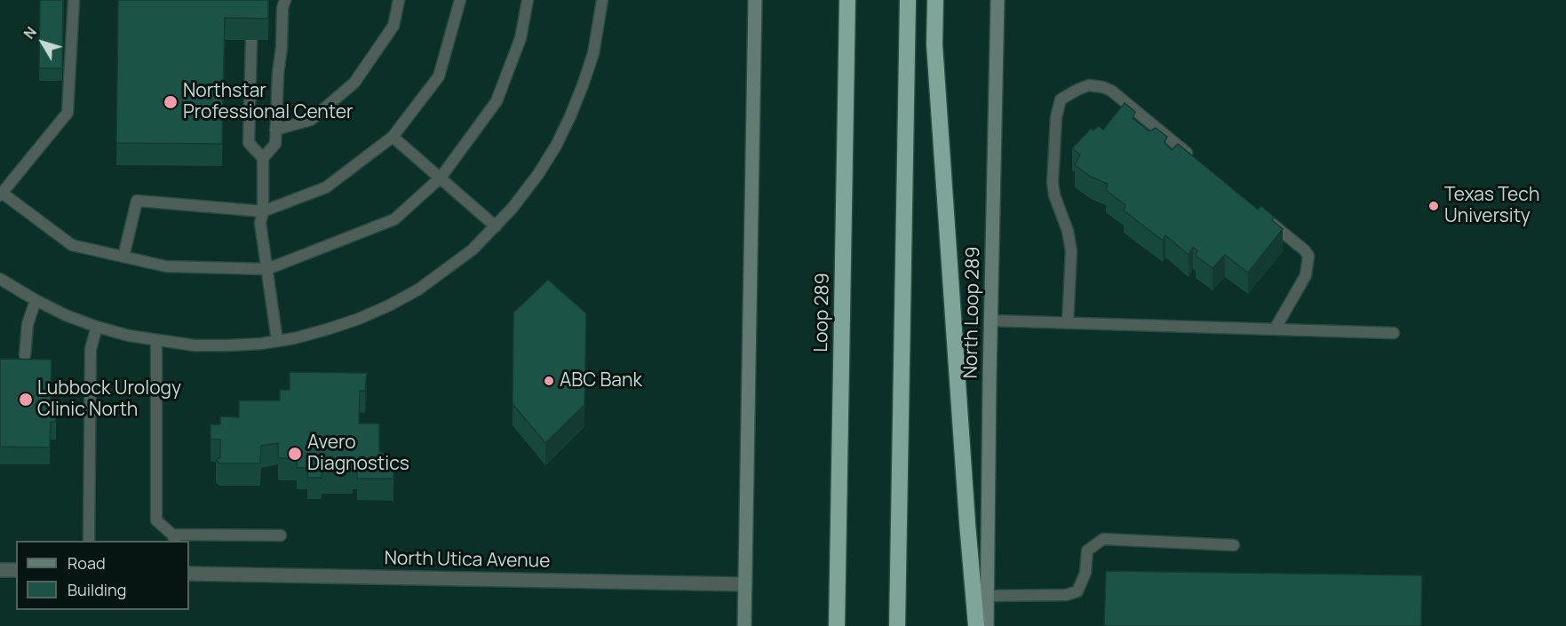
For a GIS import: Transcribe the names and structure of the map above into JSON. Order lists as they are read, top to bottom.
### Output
{
  "streets": {
    "highway": ["Loop 289"],
    "main road": ["North Loop 289"],
    "street": ["North Utica Avenue"]
  },
  "places": [
    "Northstar Professional Center",
    "Texas Tech University",
    "ABC Bank",
    "Lubbock Urology Clinic North",
    "Avero Diagnostics"
  ],
  "legend": ["Road", "Building"],
  "north": "top left"
}
